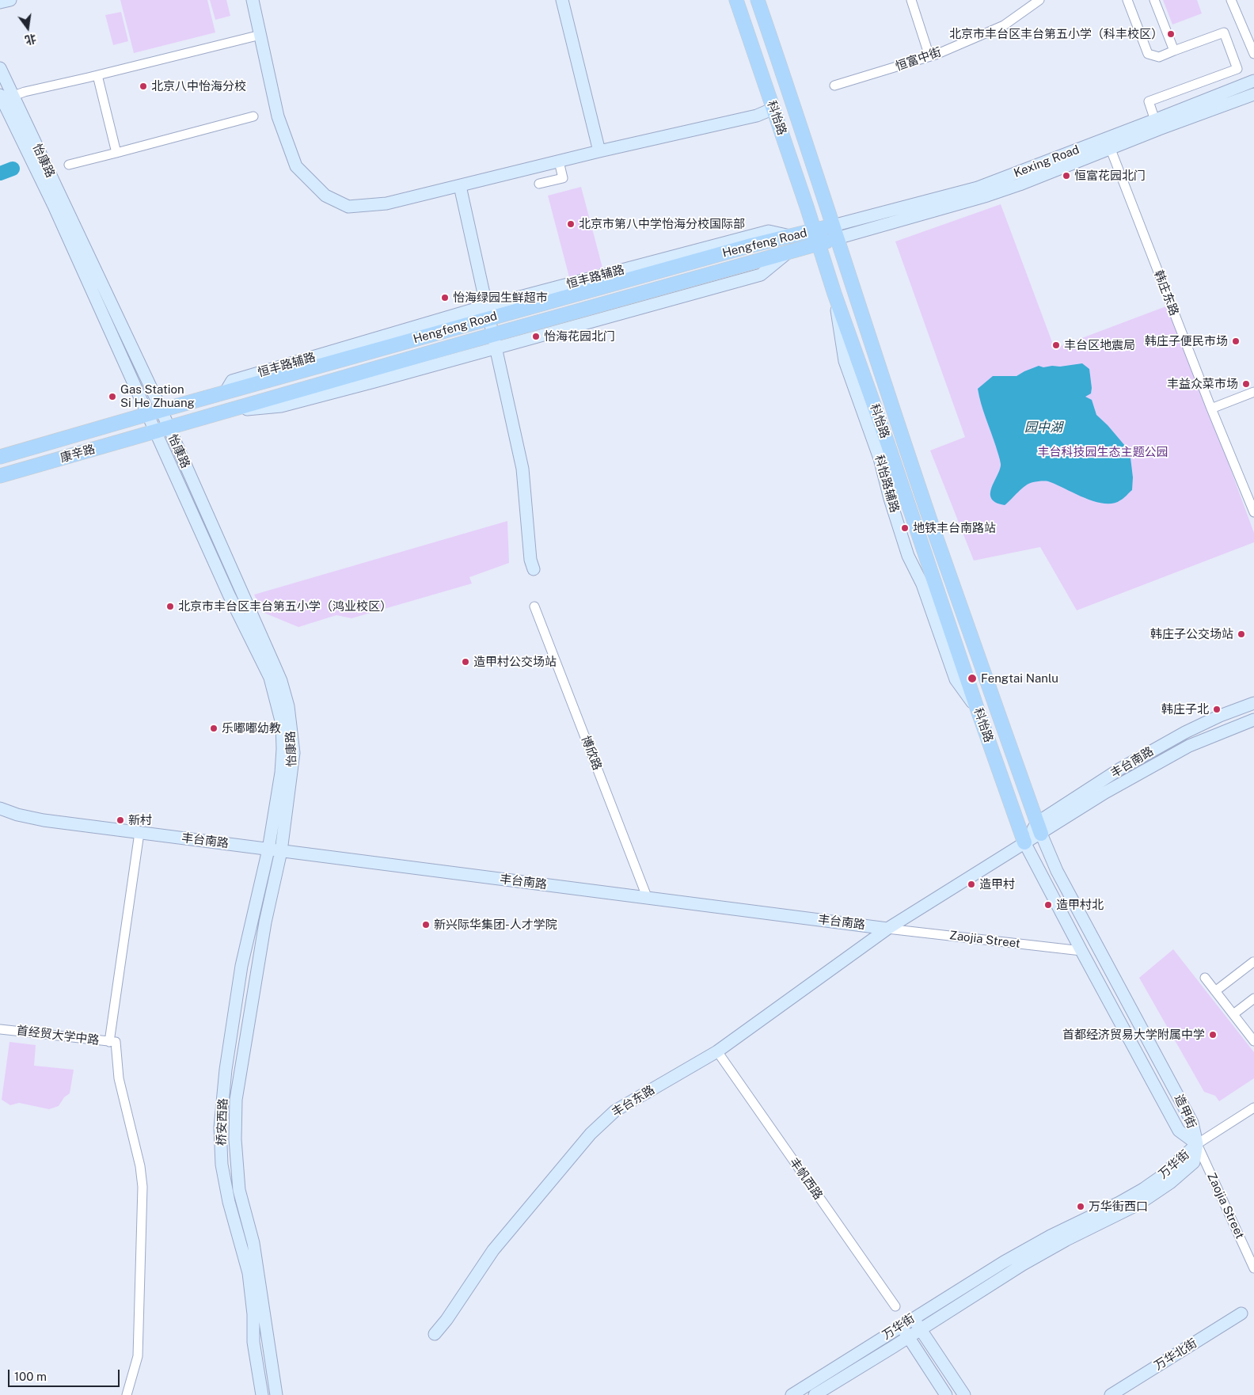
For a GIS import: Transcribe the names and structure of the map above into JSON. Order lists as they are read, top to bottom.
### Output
{
  "streets": {
    "main road": [
      "科怡路",
      "怡康路",
      "Kexing Road",
      "Hengfeng Road",
      "康辛路",
      "丰台南路",
      "丰台东路",
      "造甲街",
      "桥安西路",
      "万华街",
      "万华北街"
    ],
    "street": [
      "恒富中街",
      "韩庄东路",
      "博欣路",
      "Zaojia Street",
      "首经贸大学中路",
      "丰帆西路"
    ]
  },
  "crossings": [
    ["科怡路", "Kexing Road"],
    ["科怡路", "Hengfeng Road"],
    ["科怡路", "丰台南路"],
    ["科怡路", "造甲街"],
    ["怡康路", "Hengfeng Road"],
    ["怡康路", "康辛路"],
    ["怡康路", "丰台南路"],
    ["怡康路", "桥安西路"],
    ["Kexing Road", "Hengfeng Road"],
    ["Kexing Road", "韩庄东路"],
    ["Hengfeng Road", "康辛路"],
    ["博欣路", "丰台南路"],
    ["丰台南路", "Zaojia Street"],
    ["丰台南路", "丰台东路"],
    ["丰台南路", "造甲街"],
    ["丰台南路", "桥安西路"],
    ["Zaojia Street", "丰台东路"],
    ["Zaojia Street", "造甲街"],
    ["Zaojia Street", "万华街"],
    ["丰台东路", "丰帆西路"],
    ["造甲街", "万华街"]
  ],
  "water": ["园中湖"],
  "parks": ["丰台科技园生态主题公园"],
  "places": [
    "北京市丰台区丰台第五小学（科丰校区）",
    "北京八中怡海分校",
    "恒富花园北门",
    "北京市第八中学怡海分校国际部",
    "怡海绿园生鲜超市",
    "怡海花园北门",
    "韩庄子便民市场",
    "丰台区地震局",
    "丰益众菜市场",
    "Gas Station Si He Zhuang",
    "地铁丰台南路站",
    "北京市丰台区丰台第五小学（鸿业校区）",
    "韩庄子公交场站",
    "造甲村公交场站",
    "Fengtai Nanlu",
    "韩庄子北",
    "乐嘟嘟幼教",
    "新村",
    "造甲村",
    "造甲村北",
    "新兴际华集团-人才学院",
    "首都经济贸易大学附属中学",
    "万华街西口"
  ],
  "scale_bar": "100 m",
  "north": "bottom"
}
